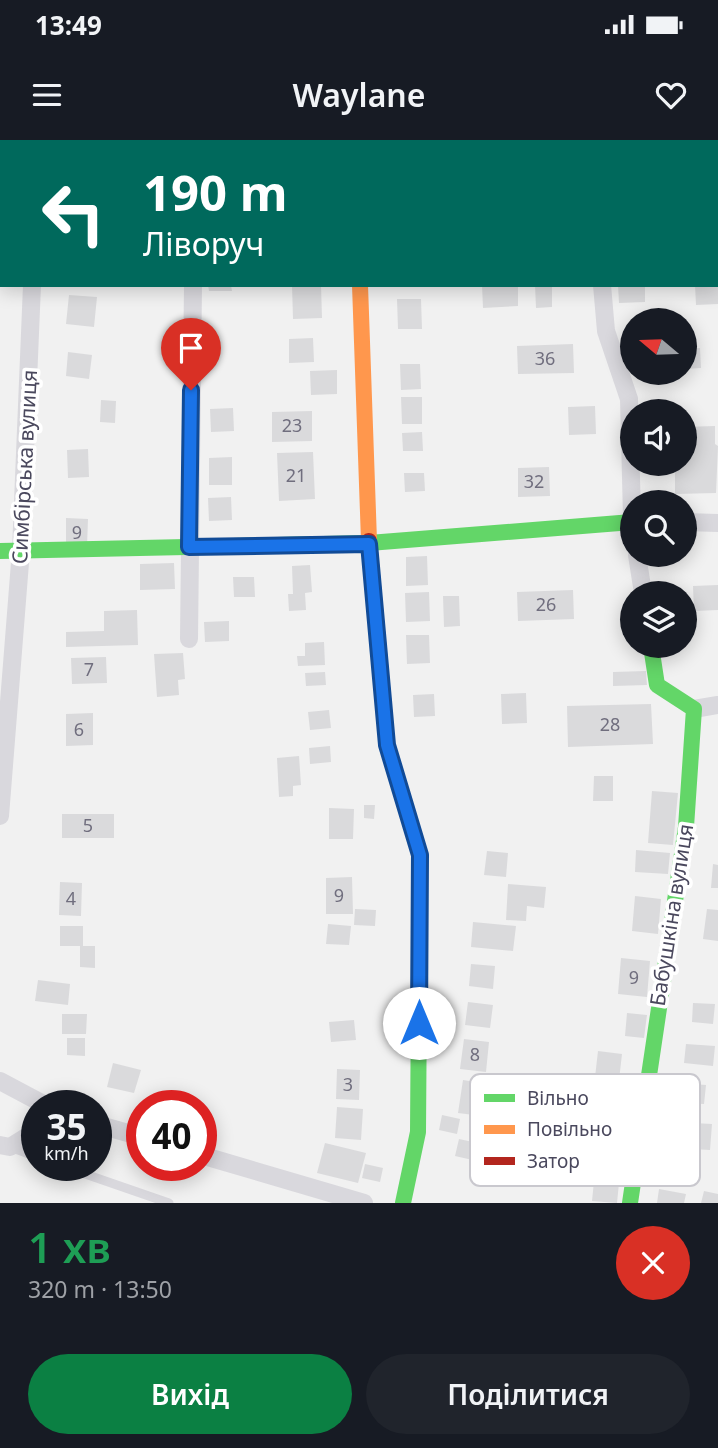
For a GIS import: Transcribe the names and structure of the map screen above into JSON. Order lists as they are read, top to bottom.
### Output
{
  "streets": {
    "street": ["Симбірська вулиця", "Бабушкіна вулиця"]
  },
  "house_numbers": [
    "36",
    "23",
    "21",
    "32",
    "9",
    "26",
    "7",
    "28",
    "6",
    "5",
    "9",
    "4",
    "9",
    "8",
    "3"
  ],
  "legend": ["Вільно", "Повільно", "Затор"],
  "north": "left",
  "page": {
    "status": "13:49",
    "header": "Waylane",
    "turn": ["190 m", "Ліворуч"],
    "speed": "35 km/h",
    "limit": "40",
    "heading": ["1 хв", "320 m · 13:50"],
    "buttons": ["Вихід", "Поділитися"]
  }
}
